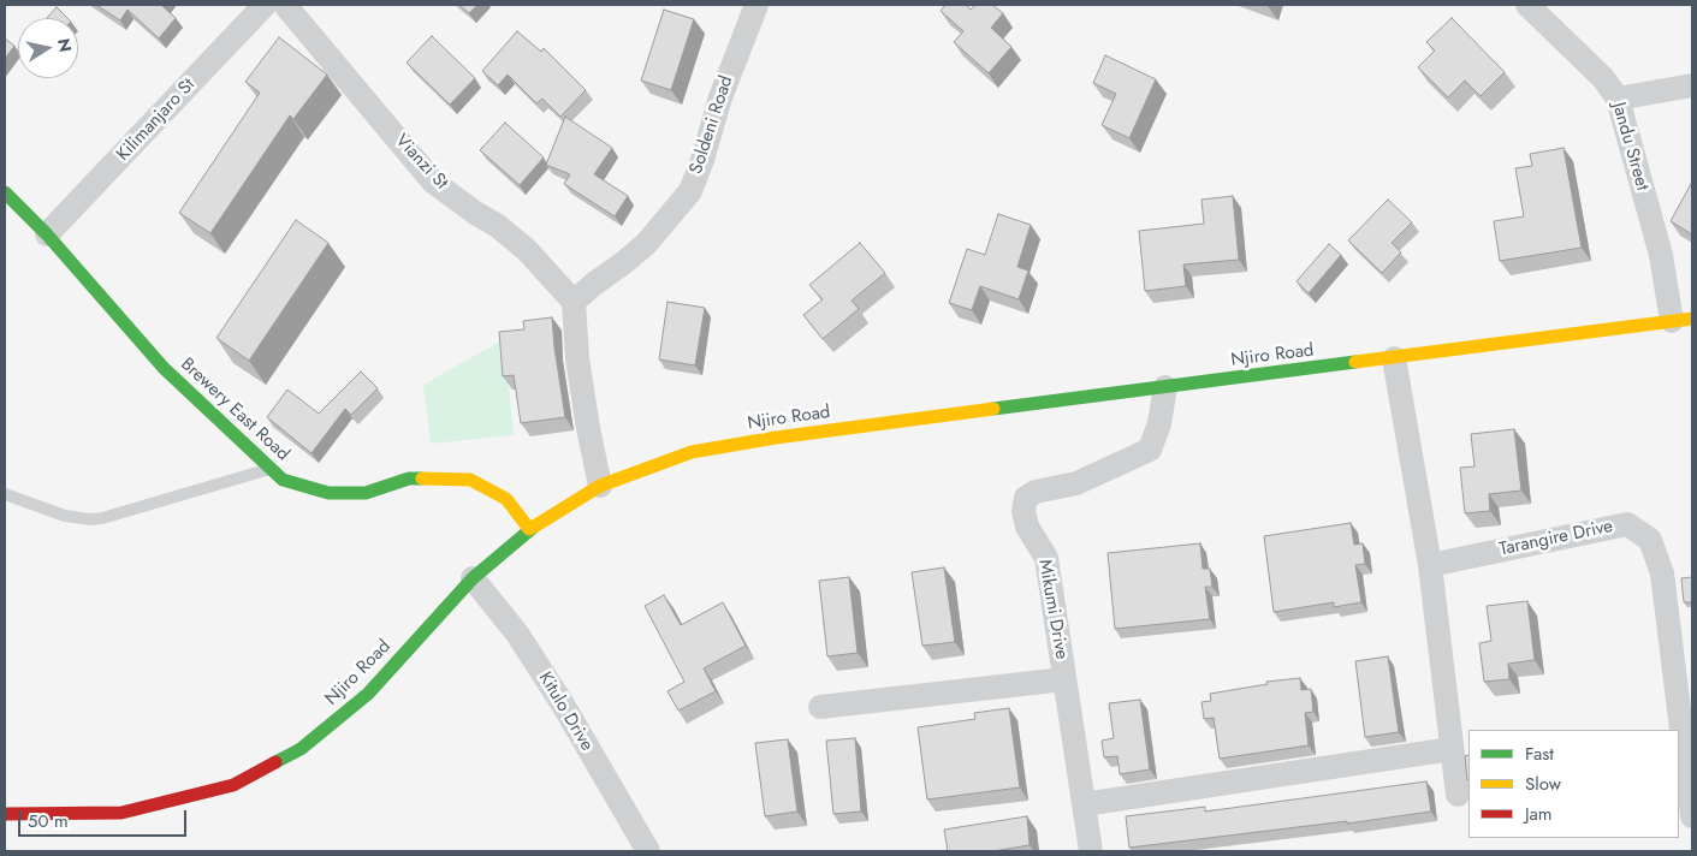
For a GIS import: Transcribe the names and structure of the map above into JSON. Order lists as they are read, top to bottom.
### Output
{
  "streets": {
    "street": [
      "Kilimanjaro St",
      "Soldeni Road",
      "Jandu Street",
      "Vianzi St",
      "Njiro Road",
      "Brewery East Road",
      "Tarangire Drive",
      "Mikumi Drive",
      "Kitulo Drive"
    ]
  },
  "crossings": [
    ["Kilimanjaro St", "Brewery East Road"],
    ["Soldeni Road", "Vianzi St"],
    ["Jandu Street", "Njiro Road"],
    ["Njiro Road", "Brewery East Road"],
    ["Njiro Road", "Mikumi Drive"],
    ["Njiro Road", "Kitulo Drive"]
  ],
  "legend": ["Fast", "Slow", "Jam"],
  "scale_bar": "50 m",
  "north": "right"
}
